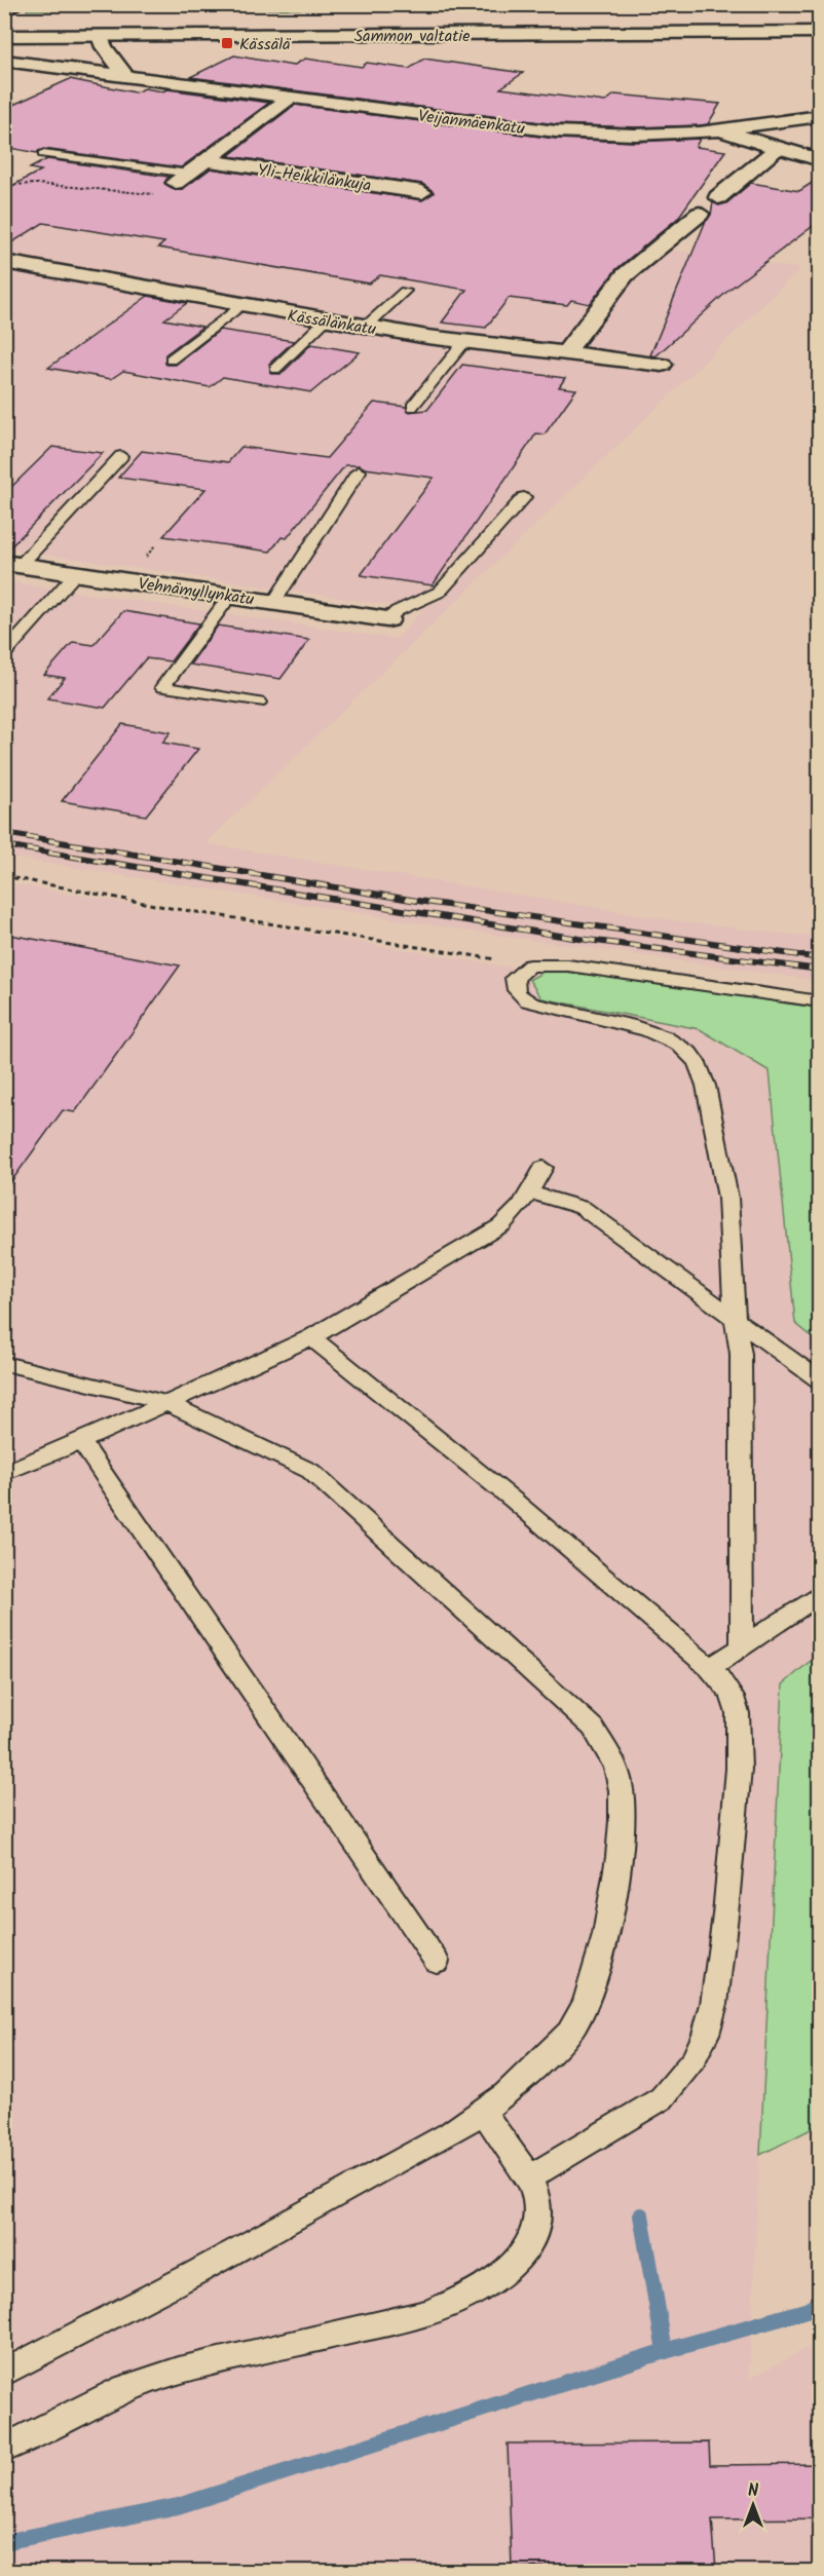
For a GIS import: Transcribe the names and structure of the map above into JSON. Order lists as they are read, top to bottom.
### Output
{
  "streets": {
    "street": [
      "Sammon valtatie",
      "Veijanmäenkatu",
      "Yli-Heikkilänkuja",
      "Kässälänkatu",
      "Vehnämyllynkatu"
    ]
  },
  "places": {
    "transit": ["Kässälä"]
  },
  "north": "top"
}
